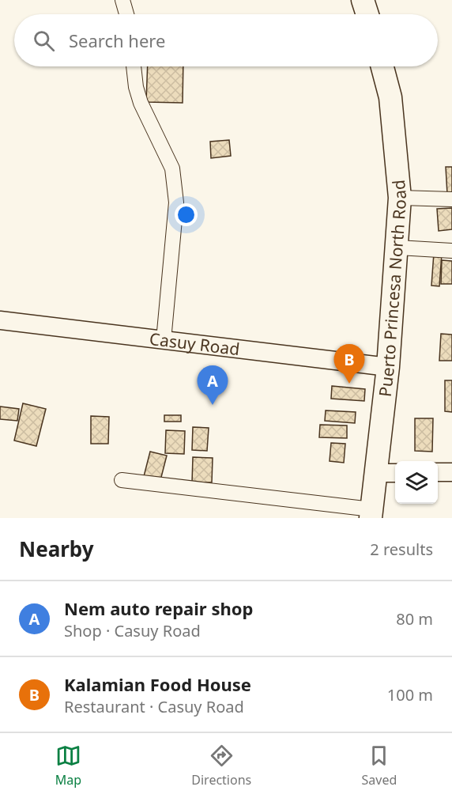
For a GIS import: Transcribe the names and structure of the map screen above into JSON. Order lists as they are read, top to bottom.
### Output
{
  "streets": {
    "main road": ["Puerto Princesa North Road"],
    "street": ["Casuy Road"]
  },
  "crossings": [
    ["Puerto Princesa North Road", "Casuy Road"]
  ],
  "page": {
    "search": "Search here",
    "pins": ["B", "A"],
    "heading": ["Nearby", "2 results"],
    "list": [
      {
        "mark": "A",
        "name": "Nem auto repair shop",
        "note": "Shop · Casuy Road",
        "value": "80 m"
      },
      {
        "mark": "B",
        "name": "Kalamian Food House",
        "note": "Restaurant · Casuy Road",
        "value": "100 m"
      }
    ],
    "nav": ["Map", "Directions", "Saved"]
  }
}
